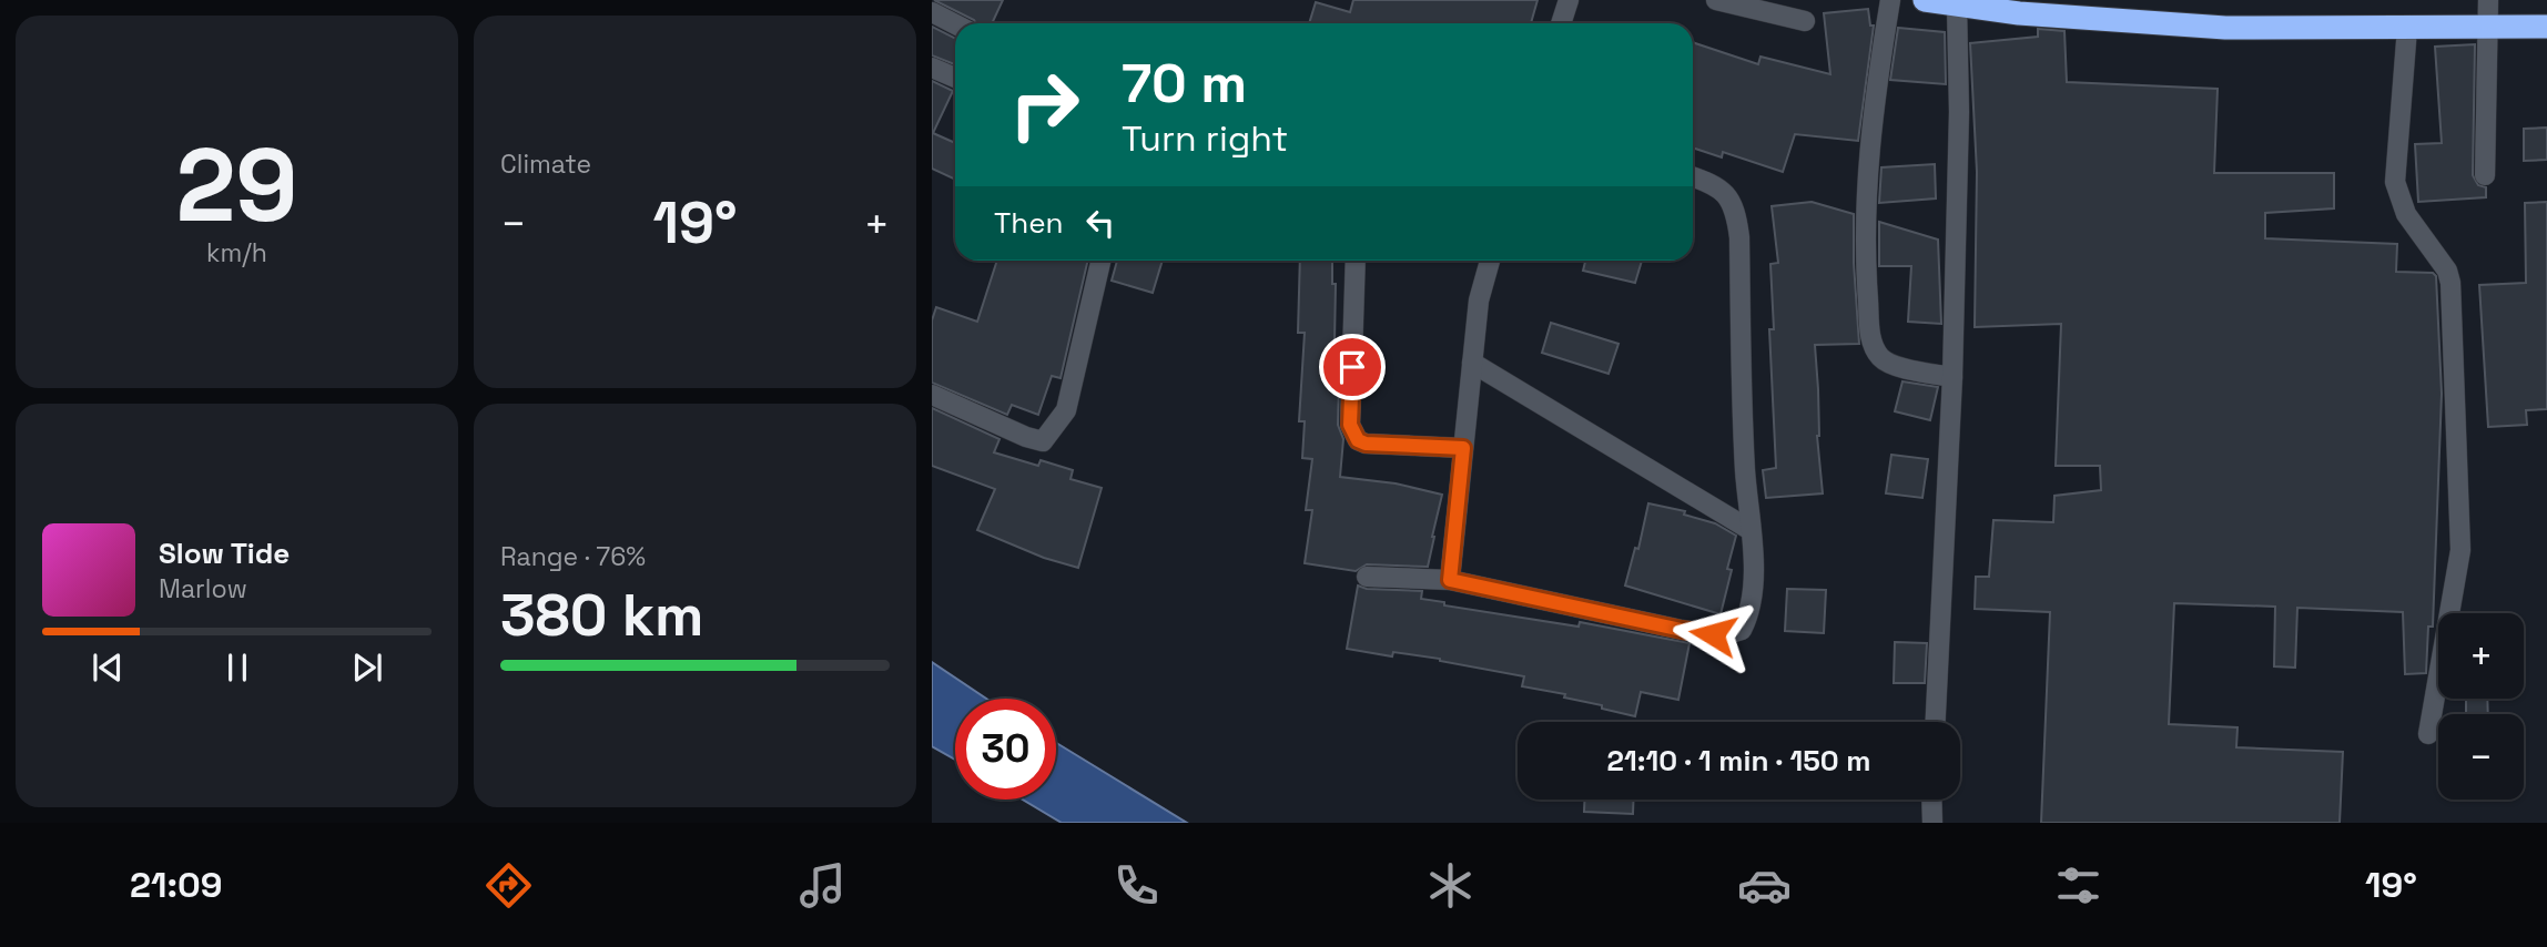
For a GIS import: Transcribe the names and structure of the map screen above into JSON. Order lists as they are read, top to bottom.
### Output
{
  "page": {
    "tile": [
      ["29", "km/h"],
      "Climate",
      ["Range · 76%", "380 km"]
    ],
    "turn": ["70 m", "Turn right"],
    "then": "Then",
    "heat": ["−", "19°", "+"],
    "song": ["Slow Tide", "Marlow"],
    "map_buttons": ["+", "−"],
    "limit": "30",
    "trip": "21:10 · 1 min · 150 m",
    "tabs": ["21:09", "19°"]
  }
}
